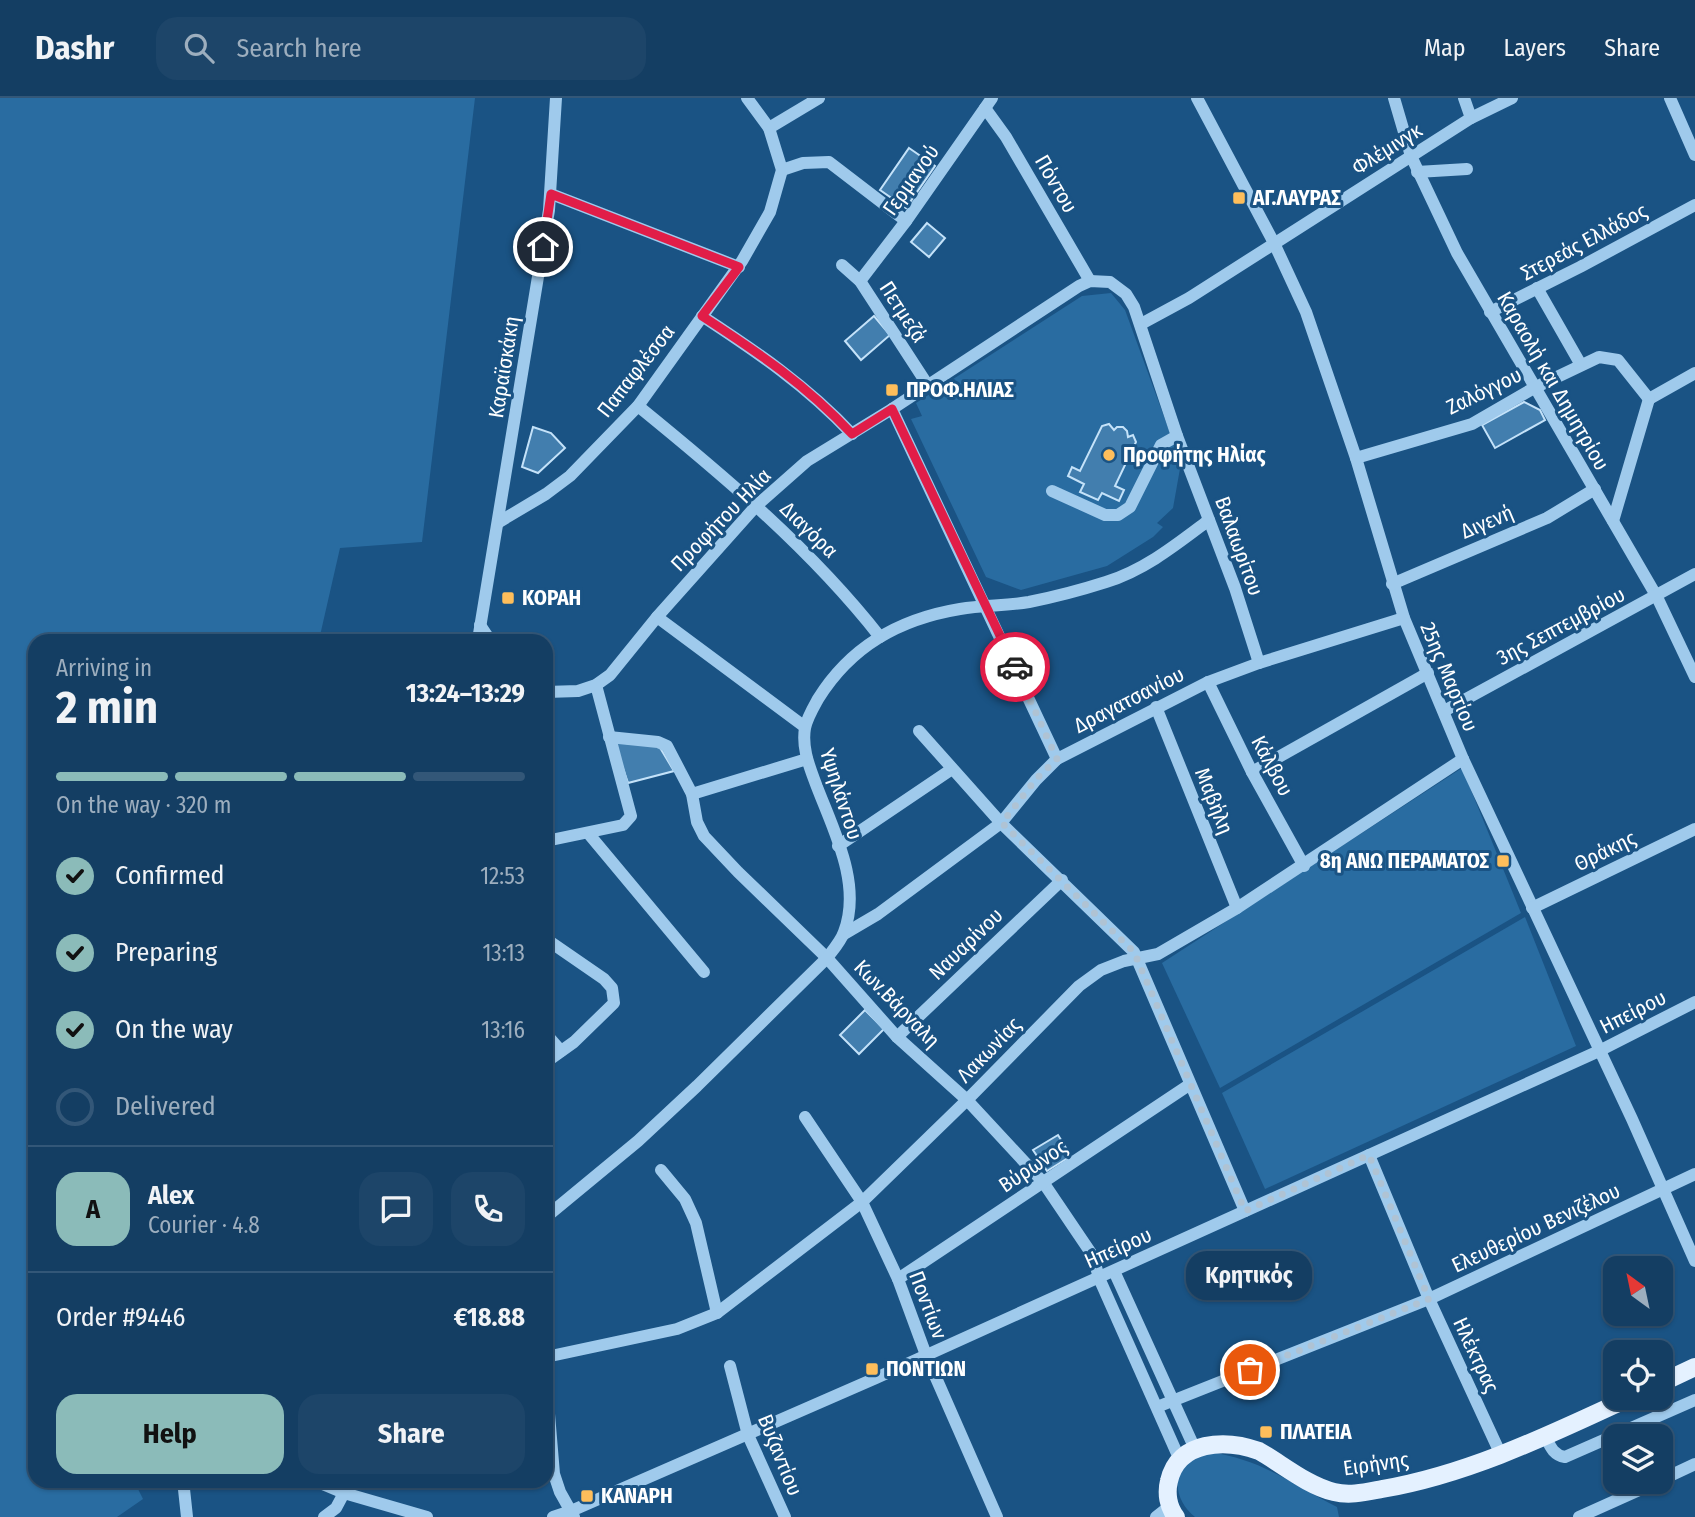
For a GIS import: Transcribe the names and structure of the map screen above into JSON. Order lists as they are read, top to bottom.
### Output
{
  "streets": {
    "main road": ["Ειρήνης"],
    "street": [
      "Φλέμινγκ",
      "Γερμανού",
      "Πόντου",
      "Στερεάς Ελλάδος",
      "Πετμεζά",
      "Καραϊσκάκη",
      "Παπαφλέσσα",
      "Καραολή και Δημητρίου",
      "Ζαλόγγου",
      "Προφήτου Ηλία",
      "Διγενή",
      "Διαγόρα",
      "Βαλαωρίτου",
      "3ης Σεπτεμβρίου",
      "25ης Μαρτίου",
      "Δραγατσανίου",
      "Κάλβου",
      "Υψηλάντου",
      "Μαβήλη",
      "Θράκης",
      "Ναυαρίνου",
      "Κων.Βάρναλη",
      "Ηπείρου",
      "Λακωνίας",
      "Βύρωνος",
      "Ελευθερίου Βενιζέλου",
      "Ποντίων",
      "Ηλέκτρας",
      "Βυζαντίου"
    ]
  },
  "crossings": [
    ["Φλέμινγκ", "Καραολή και Δημητρίου"],
    ["Φλέμινγκ", "Βαλαωρίτου"],
    ["Φλέμινγκ", "25ης Μαρτίου"],
    ["Γερμανού", "Πόντου"],
    ["Γερμανού", "Πετμεζά"],
    ["Πόντου", "Προφήτου Ηλία"],
    ["Στερεάς Ελλάδος", "Καραολή και Δημητρίου"],
    ["Πετμεζά", "Προφήτου Ηλία"],
    ["Καραϊσκάκη", "Παπαφλέσσα"],
    ["Παπαφλέσσα", "Διαγόρα"],
    ["Καραολή και Δημητρίου", "Ζαλόγγου"],
    ["Καραολή και Δημητρίου", "Διγενή"],
    ["Καραολή και Δημητρίου", "3ης Σεπτεμβρίου"],
    ["Ζαλόγγου", "25ης Μαρτίου"],
    ["Προφήτου Ηλία", "Διαγόρα"],
    ["Διγενή", "25ης Μαρτίου"],
    ["Διαγόρα", "Υψηλάντου"],
    ["Βαλαωρίτου", "Δραγατσανίου"],
    ["Βαλαωρίτου", "Υψηλάντου"],
    ["3ης Σεπτεμβρίου", "25ης Μαρτίου"],
    ["25ης Μαρτίου", "Δραγατσανίου"],
    ["25ης Μαρτίου", "Θράκης"],
    ["25ης Μαρτίου", "Ηπείρου"],
    ["25ης Μαρτίου", "Λακωνίας"],
    ["25ης Μαρτίου", "Ελευθερίου Βενιζέλου"],
    ["Δραγατσανίου", "Κάλβου"],
    ["Δραγατσανίου", "Υψηλάντου"],
    ["Δραγατσανίου", "Μαβήλη"],
    ["Κάλβου", "Λακωνίας"],
    ["Υψηλάντου", "Κων.Βάρναλη"],
    ["Μαβήλη", "Λακωνίας"],
    ["Ναυαρίνου", "Κων.Βάρναλη"],
    ["Κων.Βάρναλη", "Ηπείρου"],
    ["Κων.Βάρναλη", "Λακωνίας"],
    ["Κων.Βάρναλη", "Βύρωνος"],
    ["Κων.Βάρναλη", "Ελευθερίου Βενιζέλου"],
    ["Κων.Βάρναλη", "Ειρήνης"],
    ["Ηπείρου", "Ποντίων"],
    ["Ηπείρου", "Ηλέκτρας"],
    ["Ηπείρου", "Βυζαντίου"],
    ["Λακωνίας", "Ποντίων"],
    ["Βύρωνος", "Ποντίων"],
    ["Ελευθερίου Βενιζέλου", "Ηλέκτρας"],
    ["Ηλέκτρας", "Ειρήνης"]
  ],
  "places": {
    "transit": [
      "ΑΓ.ΛΑΥΡΑΣ",
      "ΠΡΟΦ.ΗΛΙΑΣ",
      "ΚΟΡΑΗ",
      "8η ΑΝΩ ΠΕΡΑΜΑΤΟΣ",
      "ΠΟΝΤΙΩΝ",
      "ΠΛΑΤΕΙΑ",
      "ΚΑΝΑΡΗ"
    ],
    "other": ["Προφήτης Ηλίας", "Κρητικός"]
  },
  "north": "top left",
  "page": {
    "header": "Dashr",
    "search": "Search here",
    "nav": ["Map", "Layers", "Share"],
    "heading": ["2 min", "Arriving in", "13:24–13:29"],
    "panel": [
      "Alex",
      "Courier · 4.8",
      "Order #9446",
      "€18.88"
    ],
    "bar": "On the way · 320 m",
    "list": [
      ["Confirmed", "12:53"],
      ["Preparing", "13:13"],
      ["On the way", "13:16"],
      "Delivered"
    ],
    "round": "A",
    "bubble": "Κρητικός",
    "buttons": ["Help", "Share"]
  }
}
